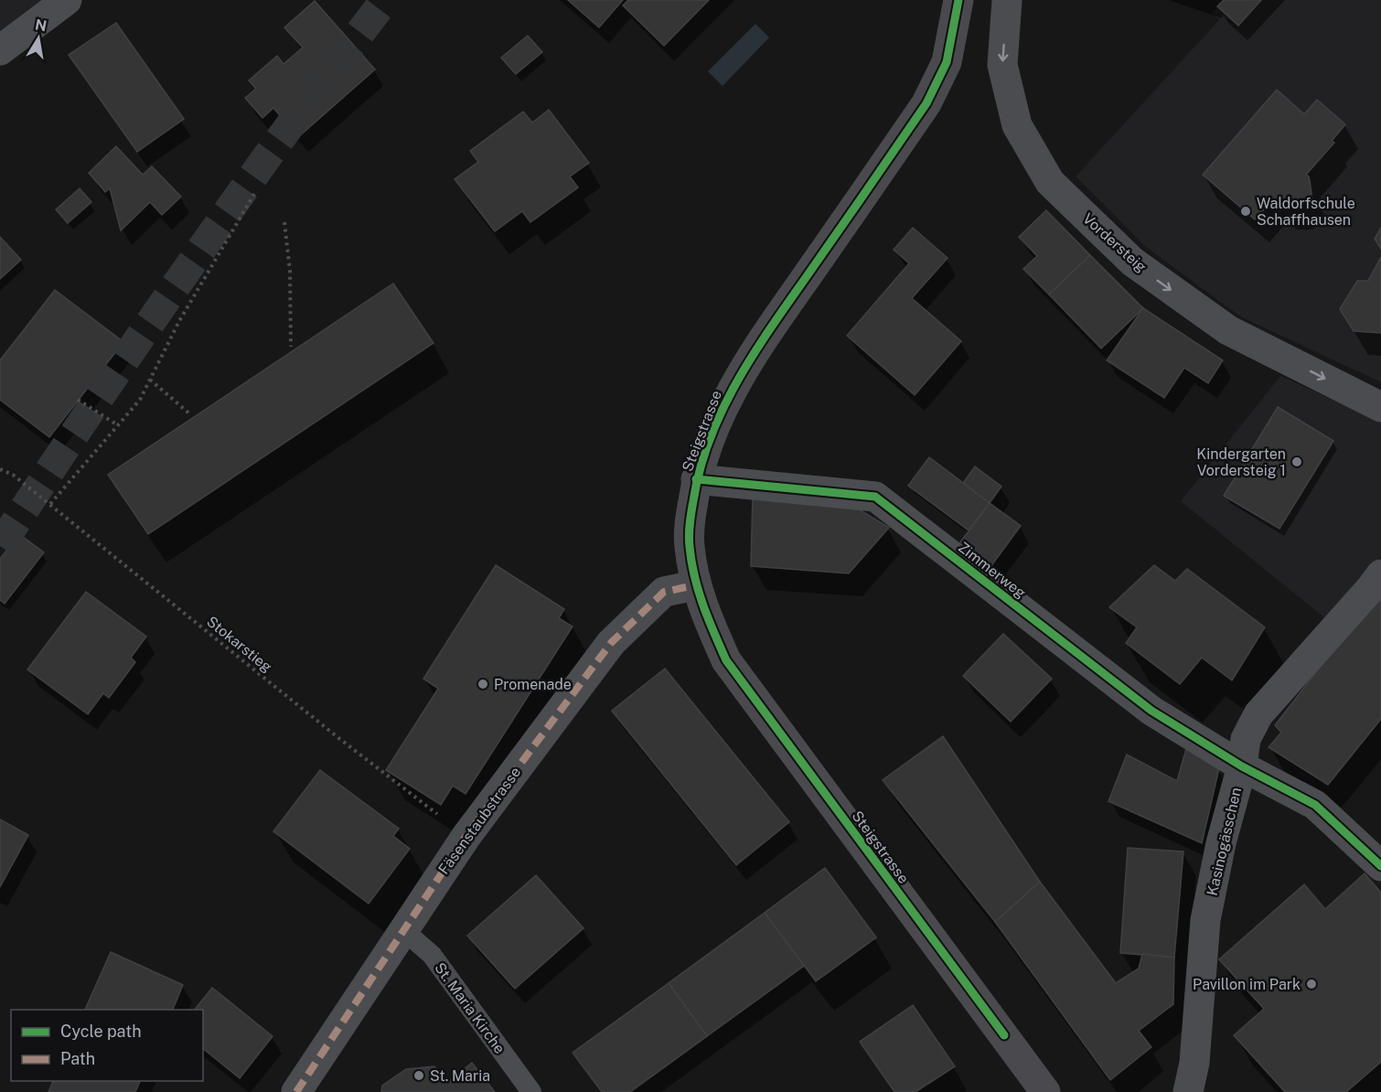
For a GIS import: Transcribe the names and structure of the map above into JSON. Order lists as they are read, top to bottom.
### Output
{
  "streets": {
    "street": [
      "Vordersteig",
      "Steigstrasse",
      "Zimmerweg",
      "Fäsenstaubstrasse",
      "Kasinogässchen"
    ],
    "lane": ["St. Maria Kirche"],
    "path": ["Stokarstieg"]
  },
  "crossings": [
    ["Steigstrasse", "Zimmerweg"],
    ["Steigstrasse", "Fäsenstaubstrasse"],
    ["Zimmerweg", "Kasinogässchen"],
    ["Stokarstieg", "Fäsenstaubstrasse"],
    ["Fäsenstaubstrasse", "St. Maria Kirche"]
  ],
  "one_way": ["Vordersteig"],
  "places": [
    "Waldorfschule Schaffhausen",
    "Kindergarten Vordersteig 1",
    "Promenade",
    "Pavillon im Park",
    "St. Maria"
  ],
  "legend": ["Cycle path", "Path"],
  "north": "top"
}
